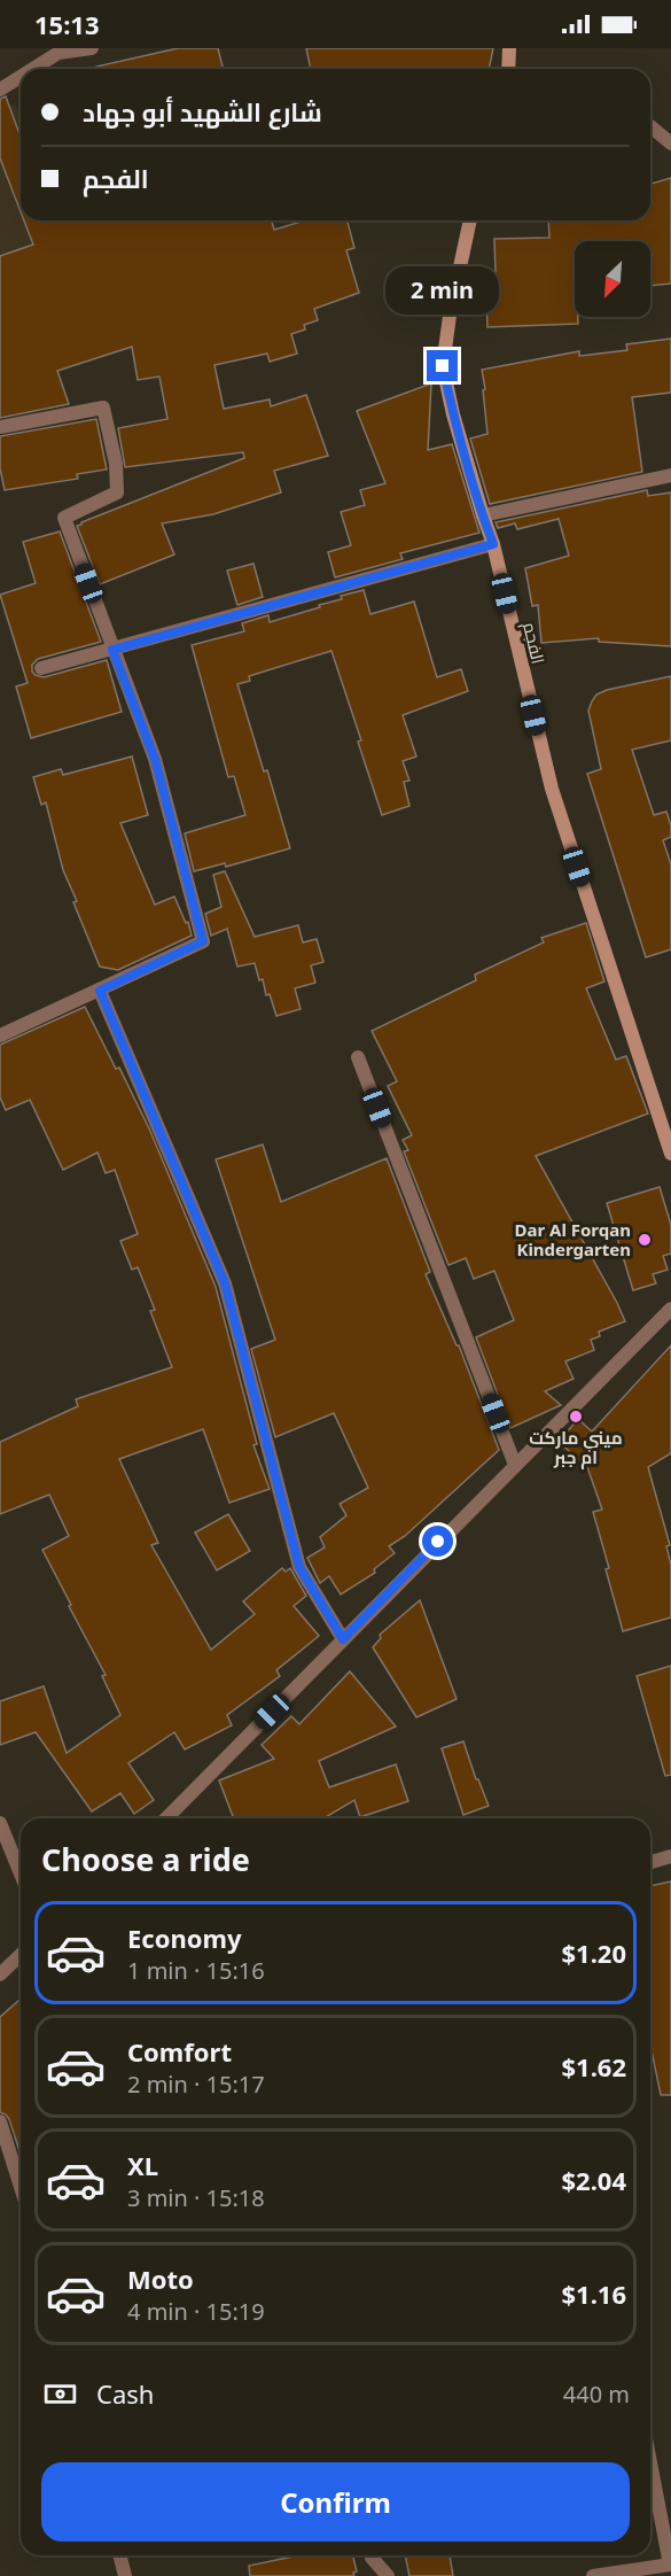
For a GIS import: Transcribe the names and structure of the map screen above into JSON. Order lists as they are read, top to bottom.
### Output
{
  "streets": {
    "main road": ["الفجم"]
  },
  "places": ["Dar Al Forqan Kindergarten", "ميني ماركت ام جبر"],
  "north": "bottom left",
  "page": {
    "status": "15:13",
    "banner": ["شارع الشهيد أبو جهاد", "الفجم"],
    "bubble": "2 min",
    "heading": "Choose a ride",
    "list": [
      {
        "name": "Economy",
        "note": "1 min · 15:16",
        "value": "$1.20"
      },
      {
        "name": "Comfort",
        "note": "2 min · 15:17",
        "value": "$1.62"
      },
      {
        "name": "XL",
        "note": "3 min · 15:18",
        "value": "$2.04"
      },
      {
        "name": "Moto",
        "note": "4 min · 15:19",
        "value": "$1.16"
      }
    ],
    "pay": ["Cash", "440 m"],
    "buttons": "Confirm"
  }
}
